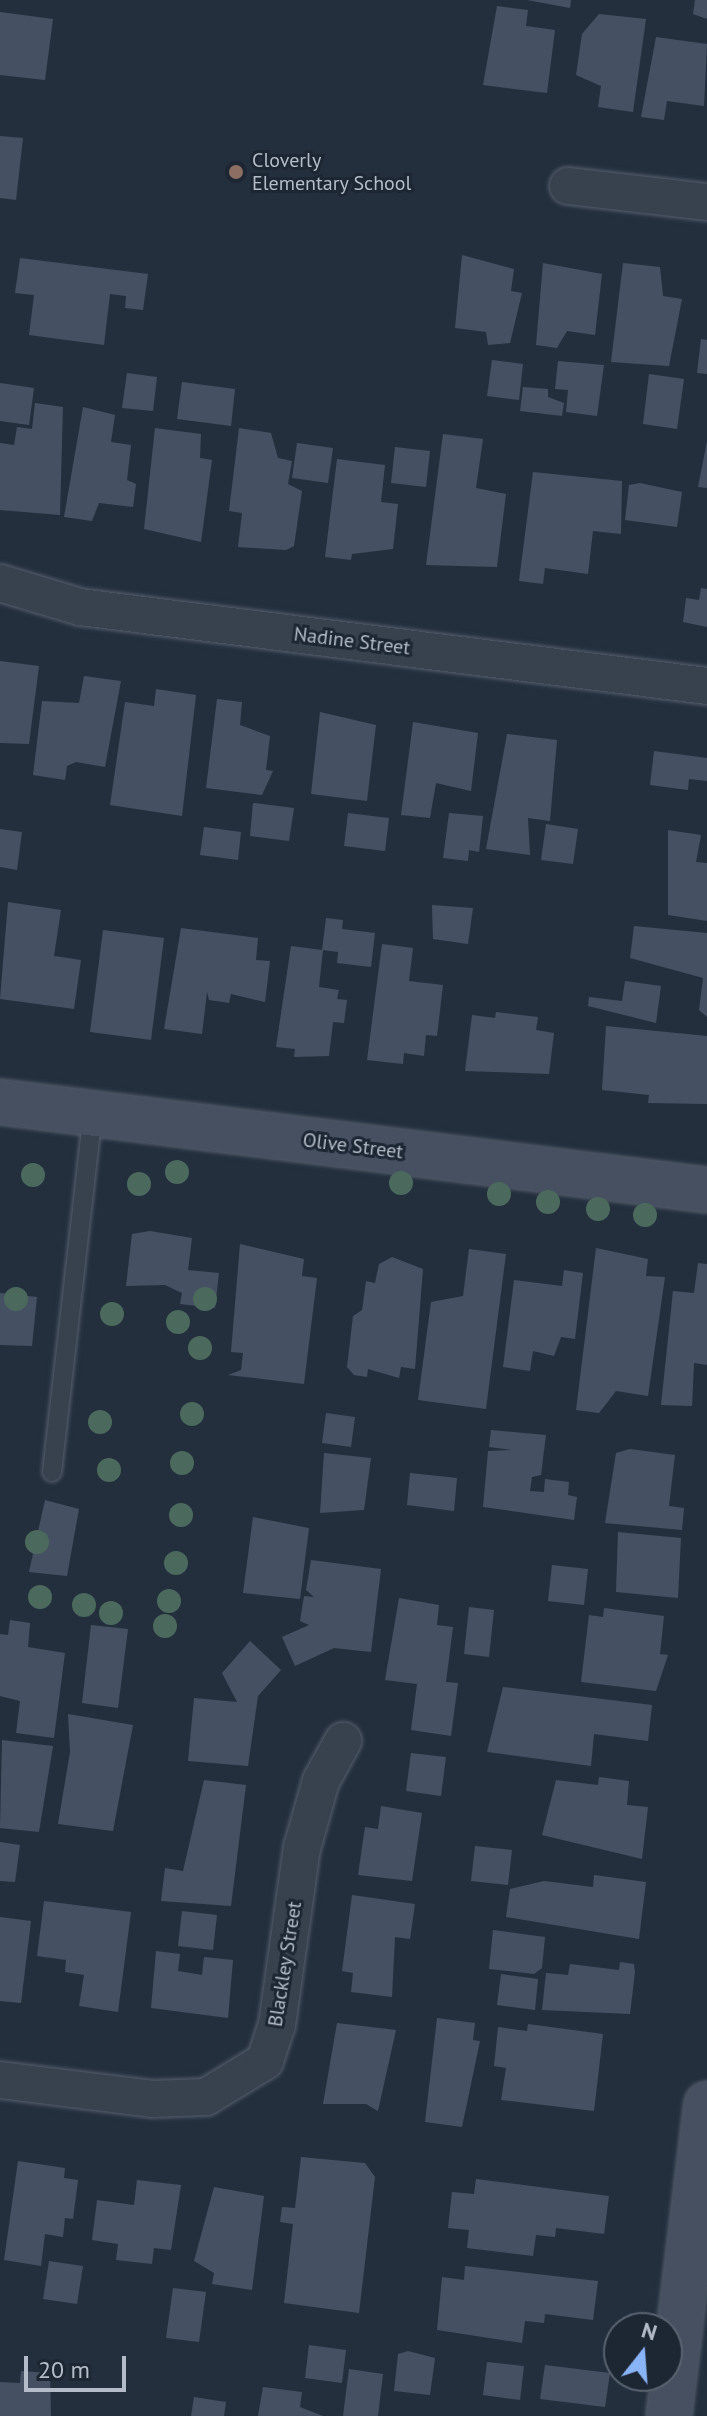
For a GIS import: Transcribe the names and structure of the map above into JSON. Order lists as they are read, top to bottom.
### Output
{
  "streets": {
    "street": ["Nadine Street", "Olive Street", "Blackley Street"]
  },
  "places": ["Cloverly Elementary School"],
  "scale_bar": "20 m",
  "north": "top"
}
